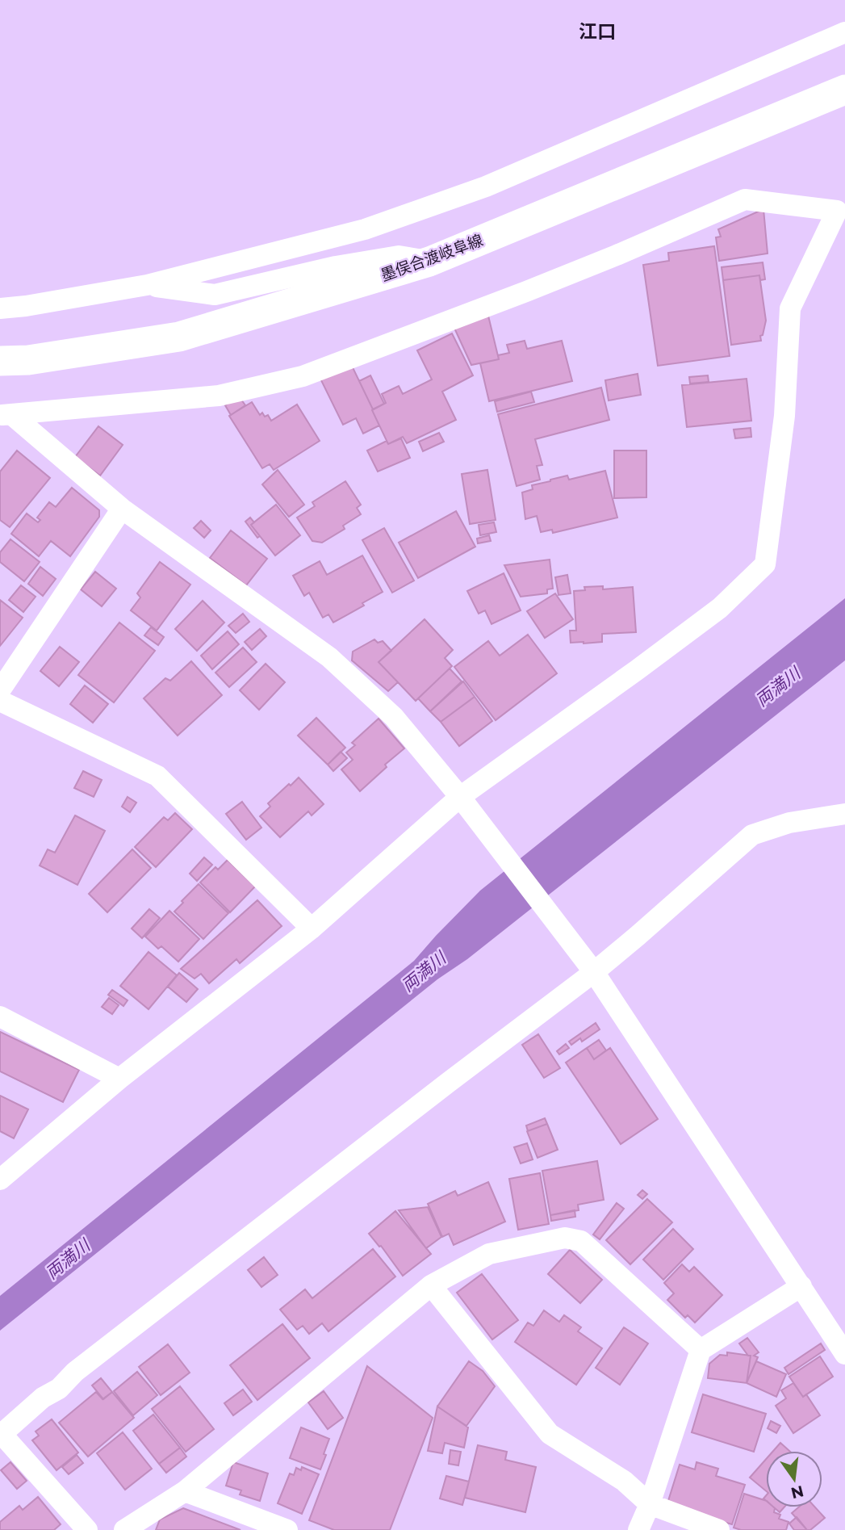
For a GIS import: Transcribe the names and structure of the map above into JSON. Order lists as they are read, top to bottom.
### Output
{
  "streets": {
    "main road": ["墨俣合渡岐阜線"]
  },
  "districts": ["江口"],
  "water": ["両満川"],
  "north": "bottom"
}
